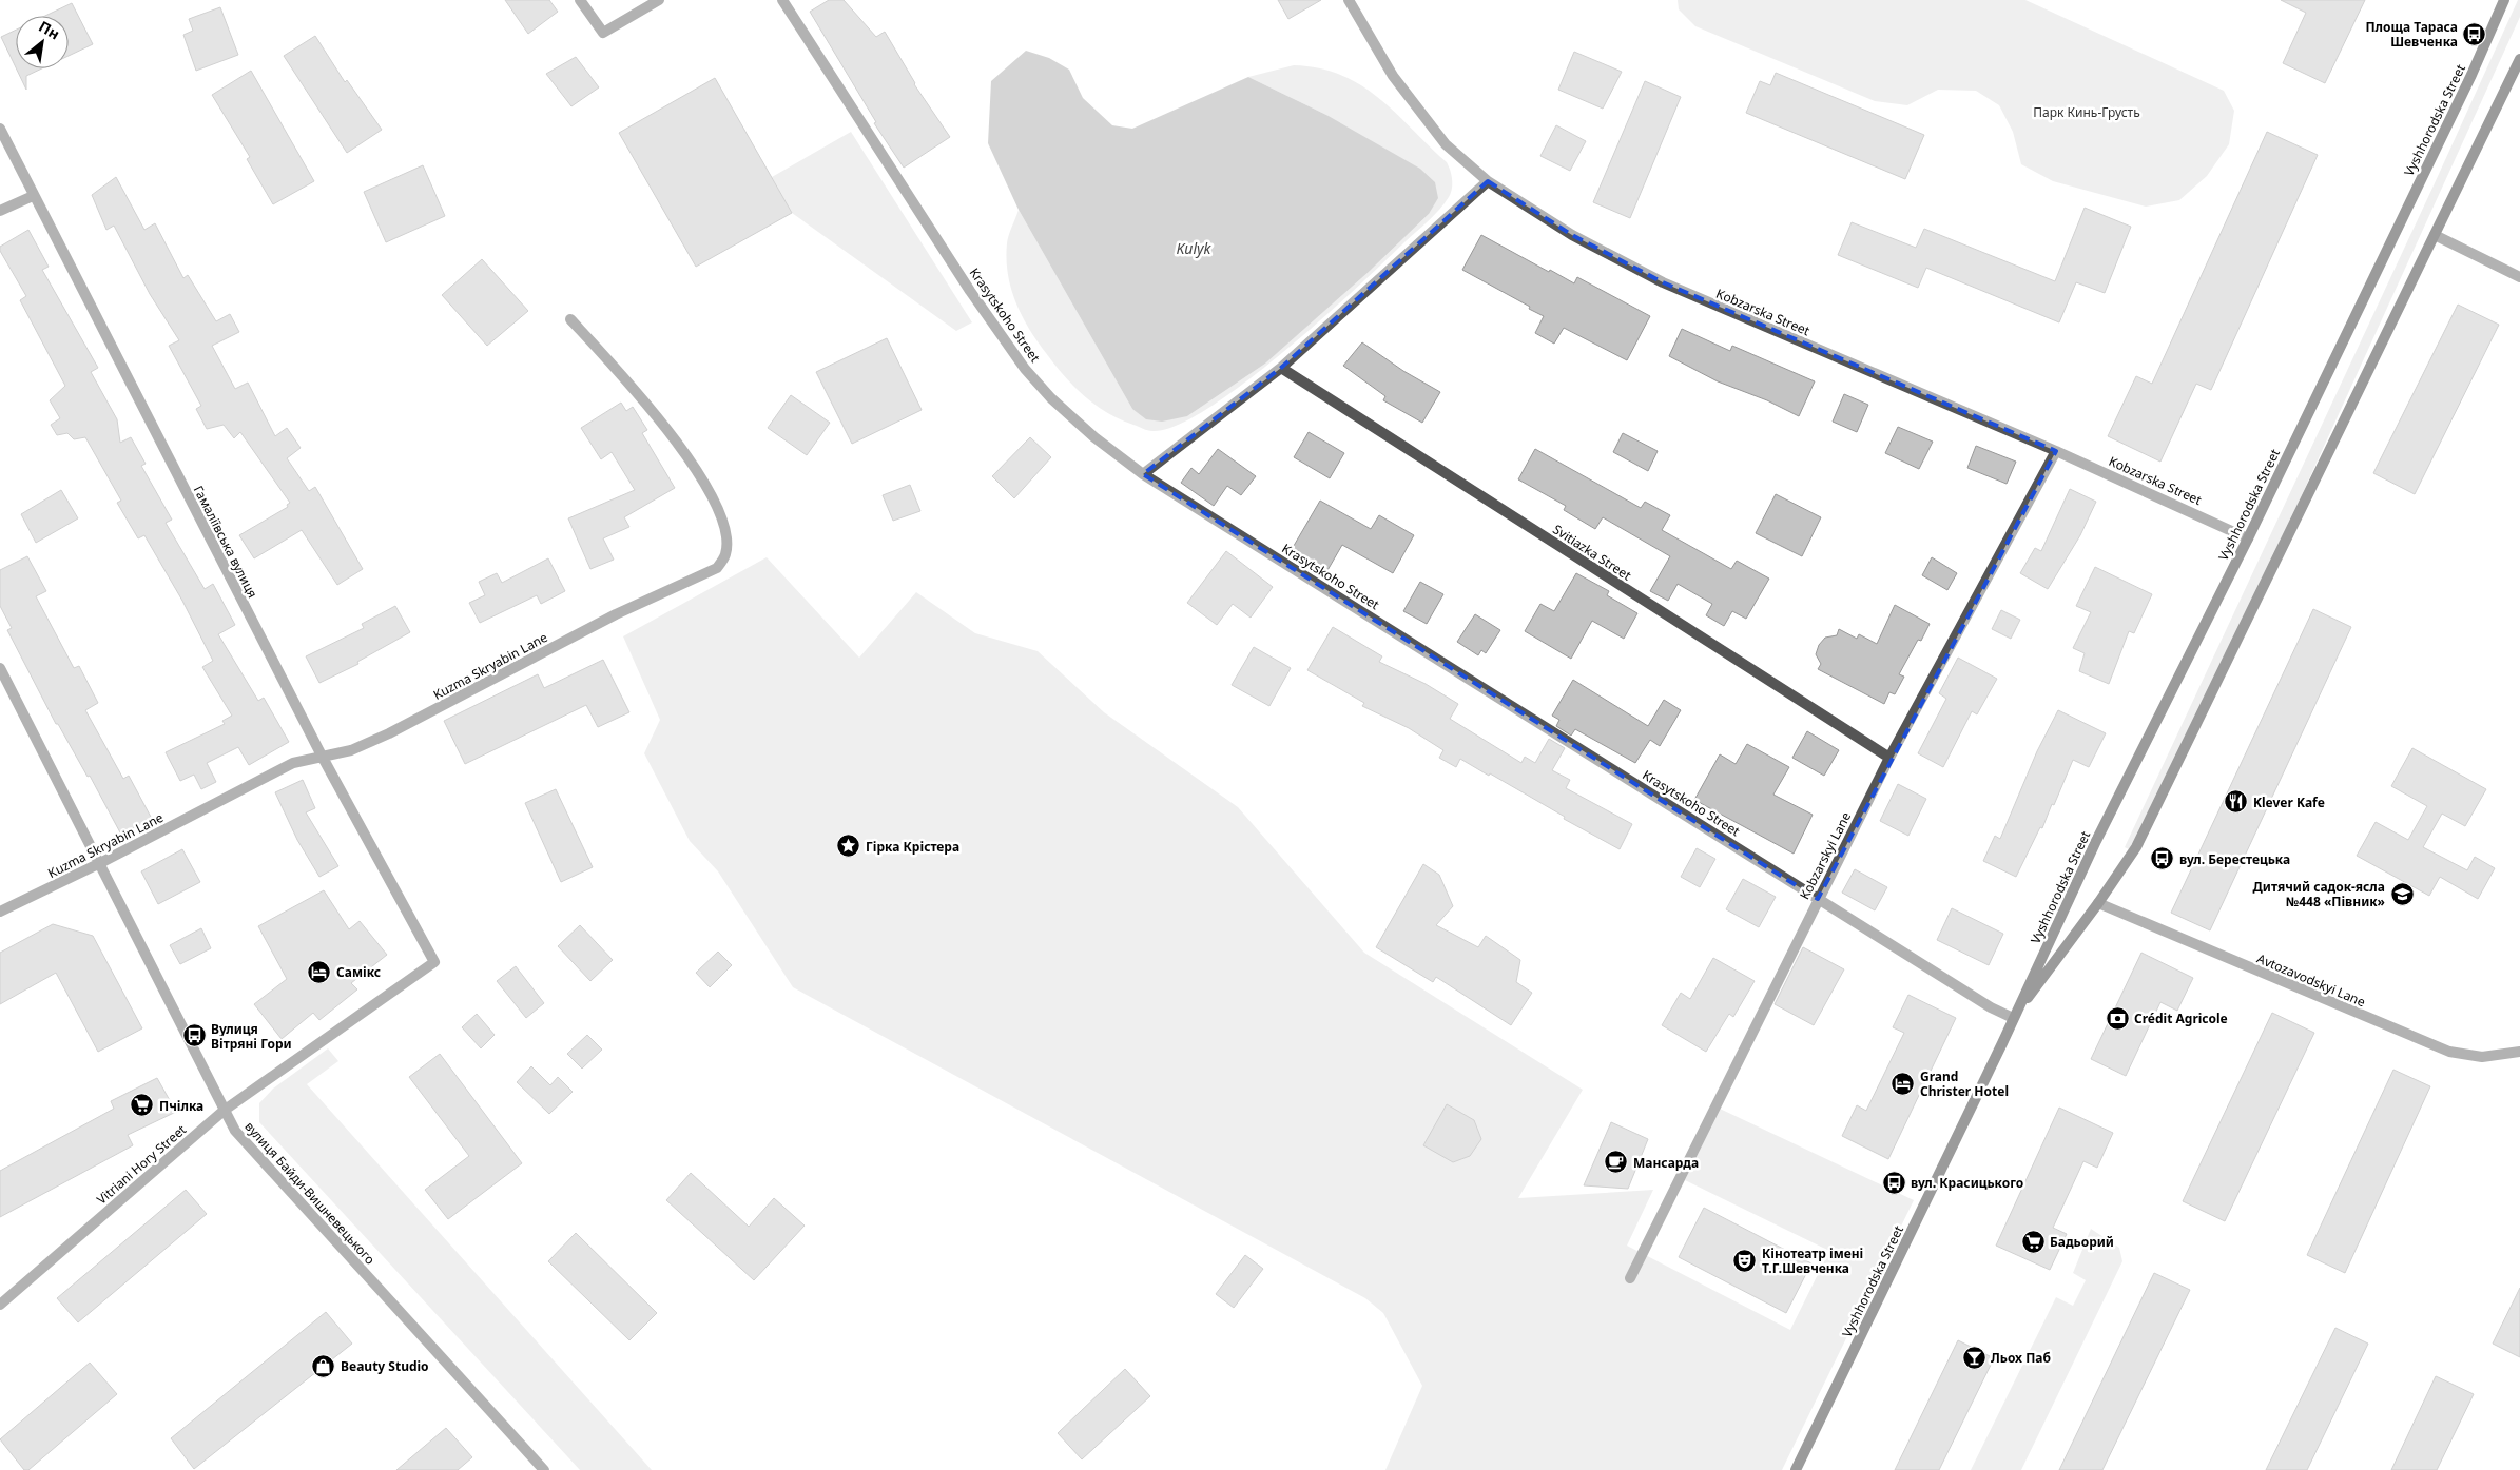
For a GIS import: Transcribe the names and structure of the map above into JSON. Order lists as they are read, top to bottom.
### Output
{
  "streets": {
    "main road": ["Vyshhorodska Street"],
    "street": [
      "Kobzarska Street",
      "Krasytskoho Street",
      "Гамаліївська вулиця",
      "Svitiazka Street",
      "Kuzma Skryabin Lane",
      "Kobzarskyi Lane",
      "Avtozavodskyi Lane",
      "Vitriani Hory Street",
      "вулиця Байди-Вишневецького"
    ]
  },
  "crossings": [
    ["Vyshhorodska Street", "Kobzarska Street"],
    ["Vyshhorodska Street", "Krasytskoho Street"],
    ["Vyshhorodska Street", "Avtozavodskyi Lane"],
    ["Kobzarska Street", "Kobzarskyi Lane"],
    ["Krasytskoho Street", "Kobzarskyi Lane"],
    ["Гамаліївська вулиця", "Kuzma Skryabin Lane"],
    ["Гамаліївська вулиця", "Vitriani Hory Street"],
    ["Svitiazka Street", "Kobzarskyi Lane"],
    ["Kuzma Skryabin Lane", "вулиця Байди-Вишневецького"],
    ["Vitriani Hory Street", "вулиця Байди-Вишневецького"]
  ],
  "water": ["Kulyk"],
  "parks": ["Парк Кинь-Грусть"],
  "places": {
    "bus stop": [
      "Площа Тараса Шевченка",
      "вул. Берестецька",
      "Вулиця Вітряні Гори",
      "вул. Красицького"
    ],
    "restaurant": ["Klever Kafe"],
    "place": ["Гірка Крістера"],
    "school or university": ["Дитячий садок-ясла №448 «Півник»"],
    "hotel": ["Самікс", "Grand Christer Hotel"],
    "bank": ["Crédit Agricole"],
    "supermarket": ["Пчілка", "Бадьорий"],
    "cafe": ["Мансарда"],
    "theatre": ["Кінотеатр імені Т.Г.Шевченка"],
    "bar": ["Льох Паб"],
    "shop": ["Beauty Studio"]
  },
  "north": "top right"
}
